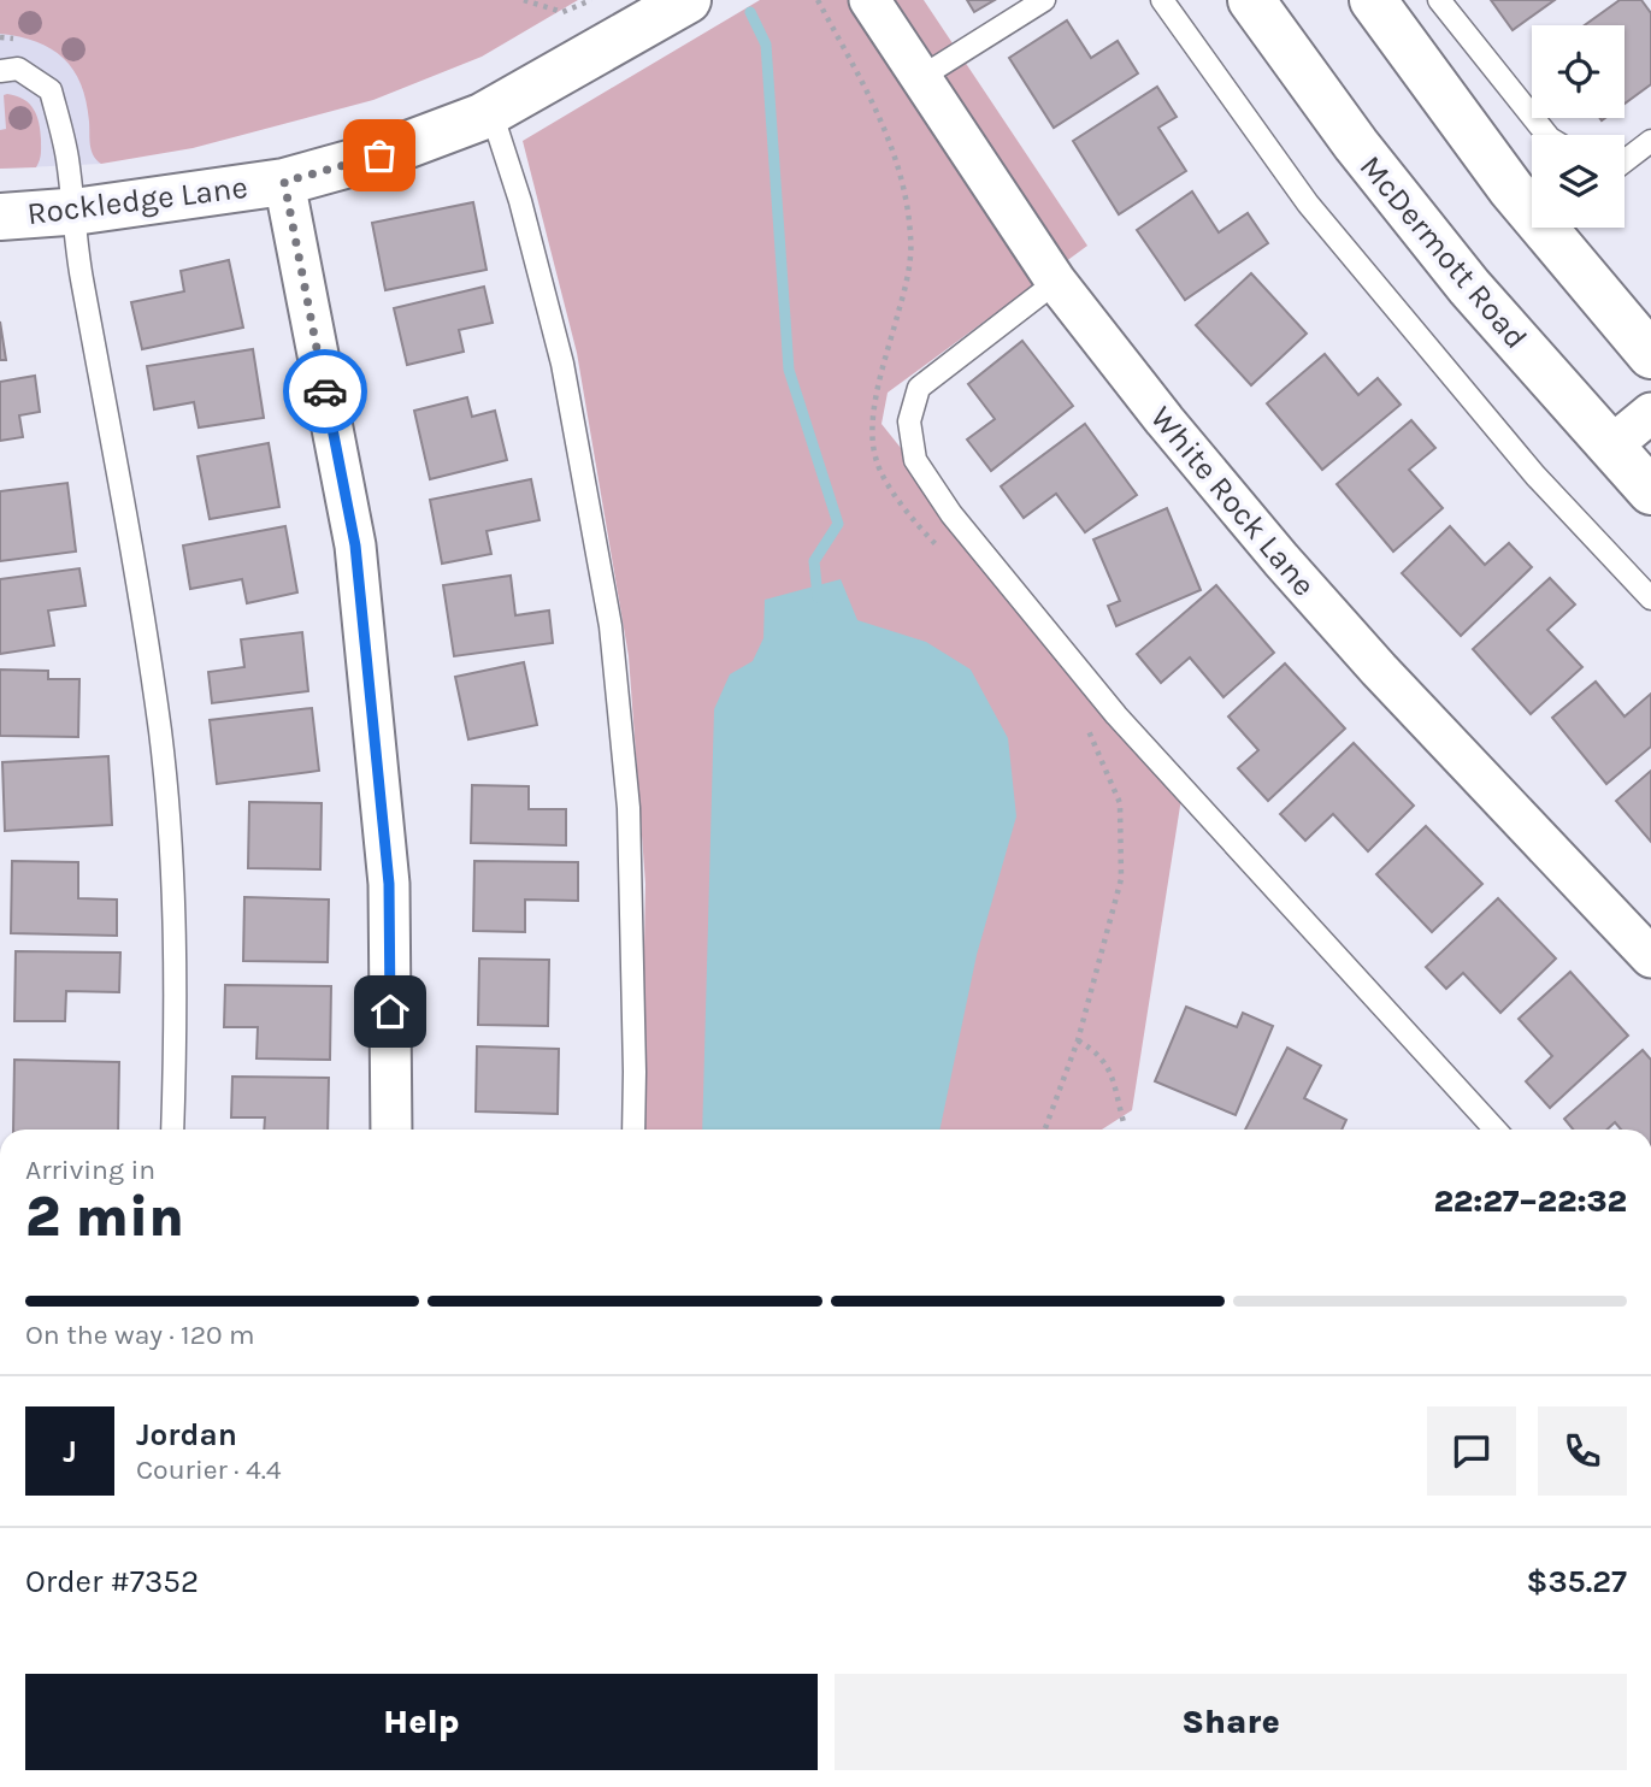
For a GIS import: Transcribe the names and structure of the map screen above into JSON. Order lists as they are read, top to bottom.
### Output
{
  "streets": {
    "main road": ["Rockledge Lane", "McDermott Road"],
    "street": ["White Rock Lane"]
  },
  "page": {
    "heading": ["2 min", "Arriving in", "22:27–22:32"],
    "panel": [
      "Jordan",
      "Courier · 4.4",
      "Order #7352",
      "$35.27"
    ],
    "bar": "On the way · 120 m",
    "round": "J",
    "buttons": ["Help", "Share"]
  }
}
